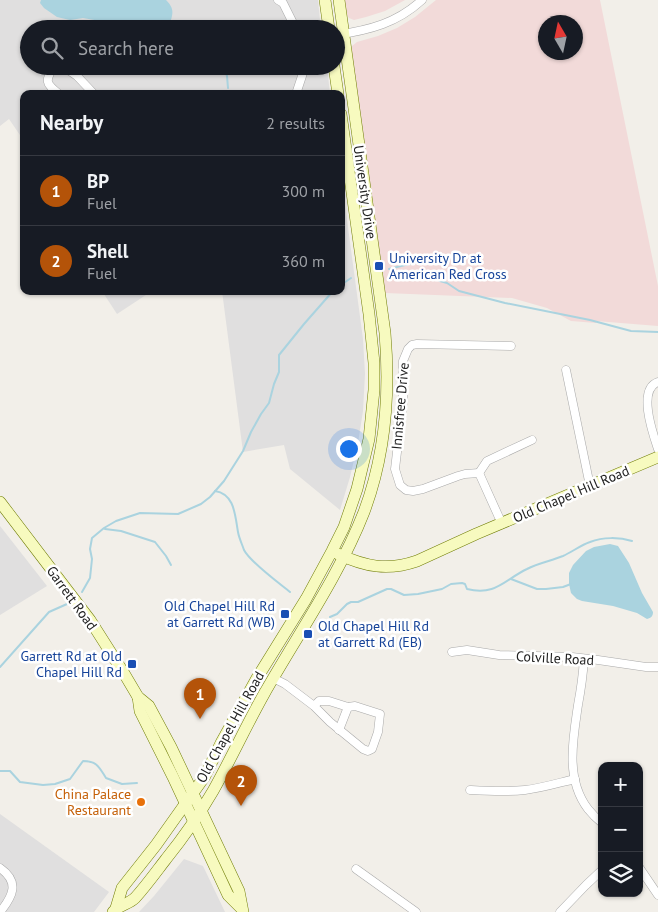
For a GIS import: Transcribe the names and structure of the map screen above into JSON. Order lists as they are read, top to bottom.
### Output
{
  "streets": {
    "main road": ["University Drive", "Old Chapel Hill Road", "Garrett Road"],
    "street": ["Innisfree Drive", "Colville Road"]
  },
  "crossings": [
    ["University Drive", "Old Chapel Hill Road"],
    ["Old Chapel Hill Road", "Garrett Road"]
  ],
  "places": {
    "transit": [
      "University Dr at American Red Cross",
      "Old Chapel Hill Rd at Garrett Rd (WB)",
      "Old Chapel Hill Rd at Garrett Rd (EB)",
      "Garrett Rd at Old Chapel Hill Rd"
    ],
    "other": ["China Palace Restaurant"]
  },
  "north": "top",
  "page": {
    "search": "Search here",
    "heading": ["Nearby", "2 results"],
    "list": [
      {
        "mark": "1",
        "name": "BP",
        "note": "Fuel",
        "value": "300 m"
      },
      {
        "mark": "2",
        "name": "Shell",
        "note": "Fuel",
        "value": "360 m"
      }
    ],
    "pins": ["1", "2"],
    "map_buttons": ["+", "−"]
  }
}
